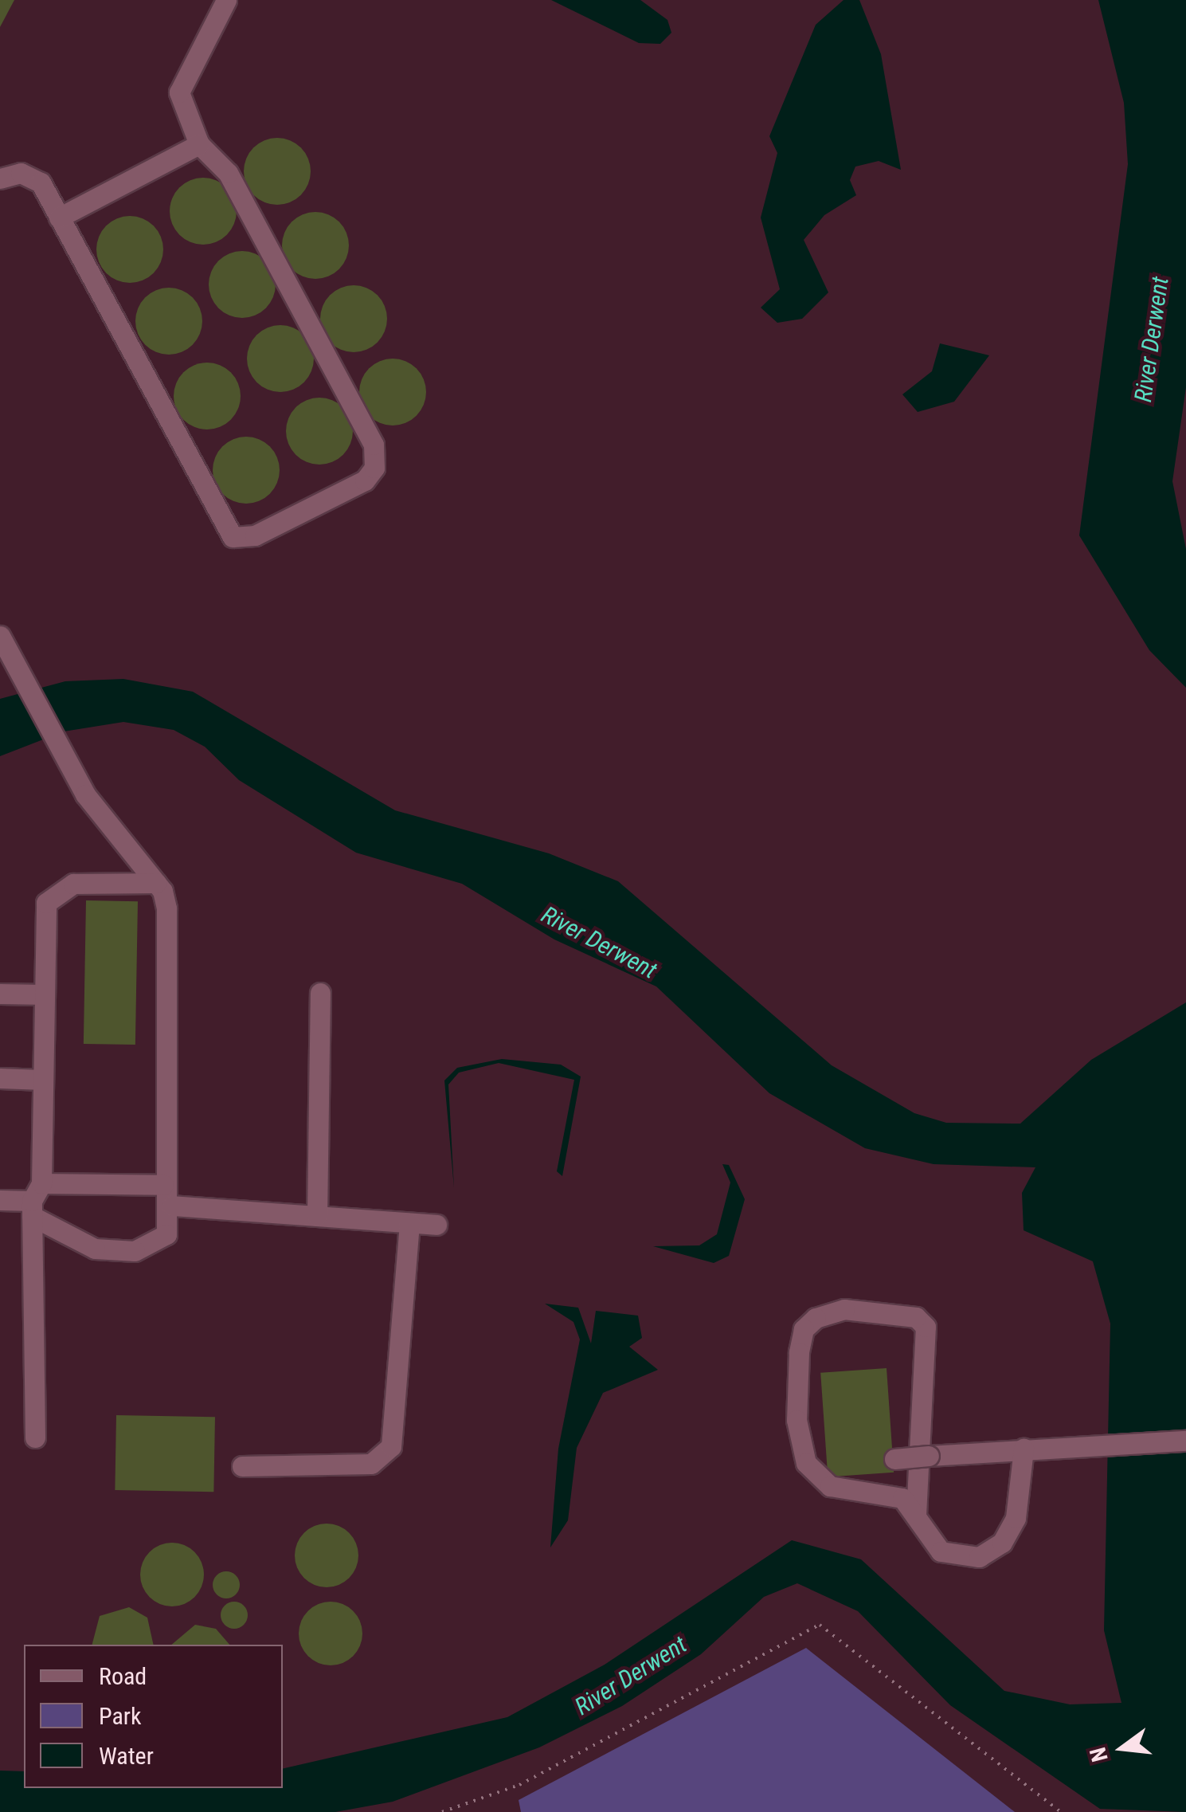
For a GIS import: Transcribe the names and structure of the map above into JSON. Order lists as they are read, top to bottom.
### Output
{
  "water": ["River Derwent"],
  "legend": ["Road", "Park", "Water"],
  "north": "left"
}
